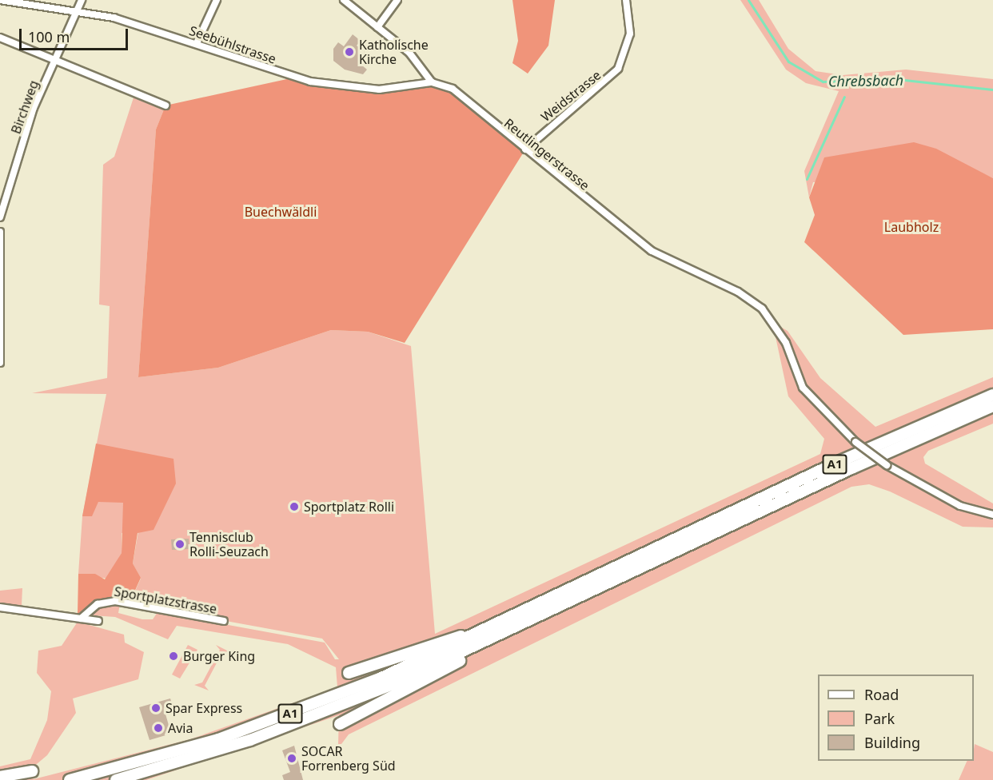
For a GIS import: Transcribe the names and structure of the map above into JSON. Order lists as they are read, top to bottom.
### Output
{
  "streets": {
    "highway": ["A1"],
    "street": [
      "Seebühlstrasse",
      "Weidstrasse",
      "Birchweg",
      "Reutlingerstrasse",
      "Sportplatzstrasse"
    ]
  },
  "crossings": [
    ["Seebühlstrasse", "Birchweg"],
    ["Seebühlstrasse", "Reutlingerstrasse"],
    ["Weidstrasse", "Reutlingerstrasse"]
  ],
  "water": ["Chrebsbach"],
  "parks": ["Buechwäldli", "Laubholz"],
  "places": [
    "Katholische Kirche",
    "Sportplatz Rolli",
    "Tennisclub Rolli-Seuzach",
    "Burger King",
    "Spar Express",
    "Avia",
    "SOCAR Forrenberg Süd"
  ],
  "legend": ["Road", "Park", "Building"],
  "scale_bar": "100 m"
}
